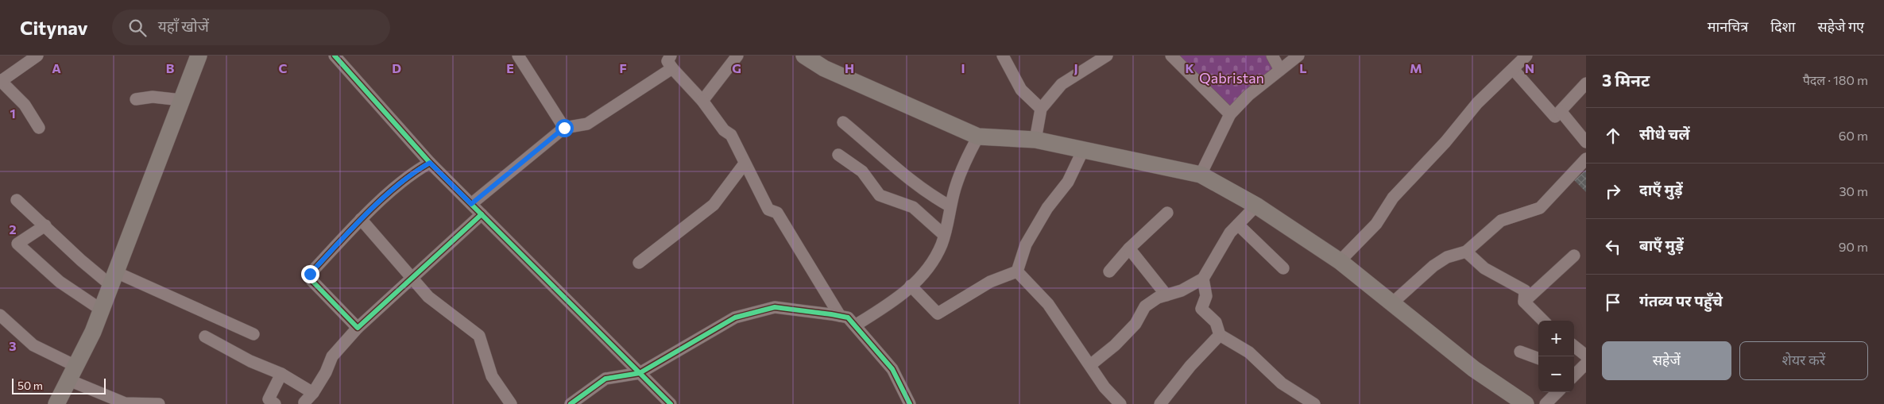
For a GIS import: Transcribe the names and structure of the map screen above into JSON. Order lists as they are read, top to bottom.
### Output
{
  "parks": ["Qabristan"],
  "scale_bar": "50 m",
  "page": {
    "header": "Citynav",
    "search": "यहाँ खोजें",
    "nav": ["मानचित्र", "दिशा", "सहेजे गए"],
    "heading": ["3 मिनट", "पैदल · 180 m"],
    "list": [
      ["सीधे चलें", "60 m"],
      ["दाएँ मुड़ें", "30 m"],
      ["बाएँ मुड़ें", "90 m"],
      "गंतव्य पर पहुँचे"
    ],
    "map_buttons": ["+", "−"],
    "buttons": ["सहेजें", "शेयर करें"],
    "scale": "50 m"
  },
  "grid": {
    "columns": [
      "A",
      "B",
      "C",
      "D",
      "E",
      "F",
      "G",
      "H",
      "I",
      "J",
      "K",
      "L",
      "M",
      "N"
    ],
    "rows": ["1", "2", "3"]
  }
}
